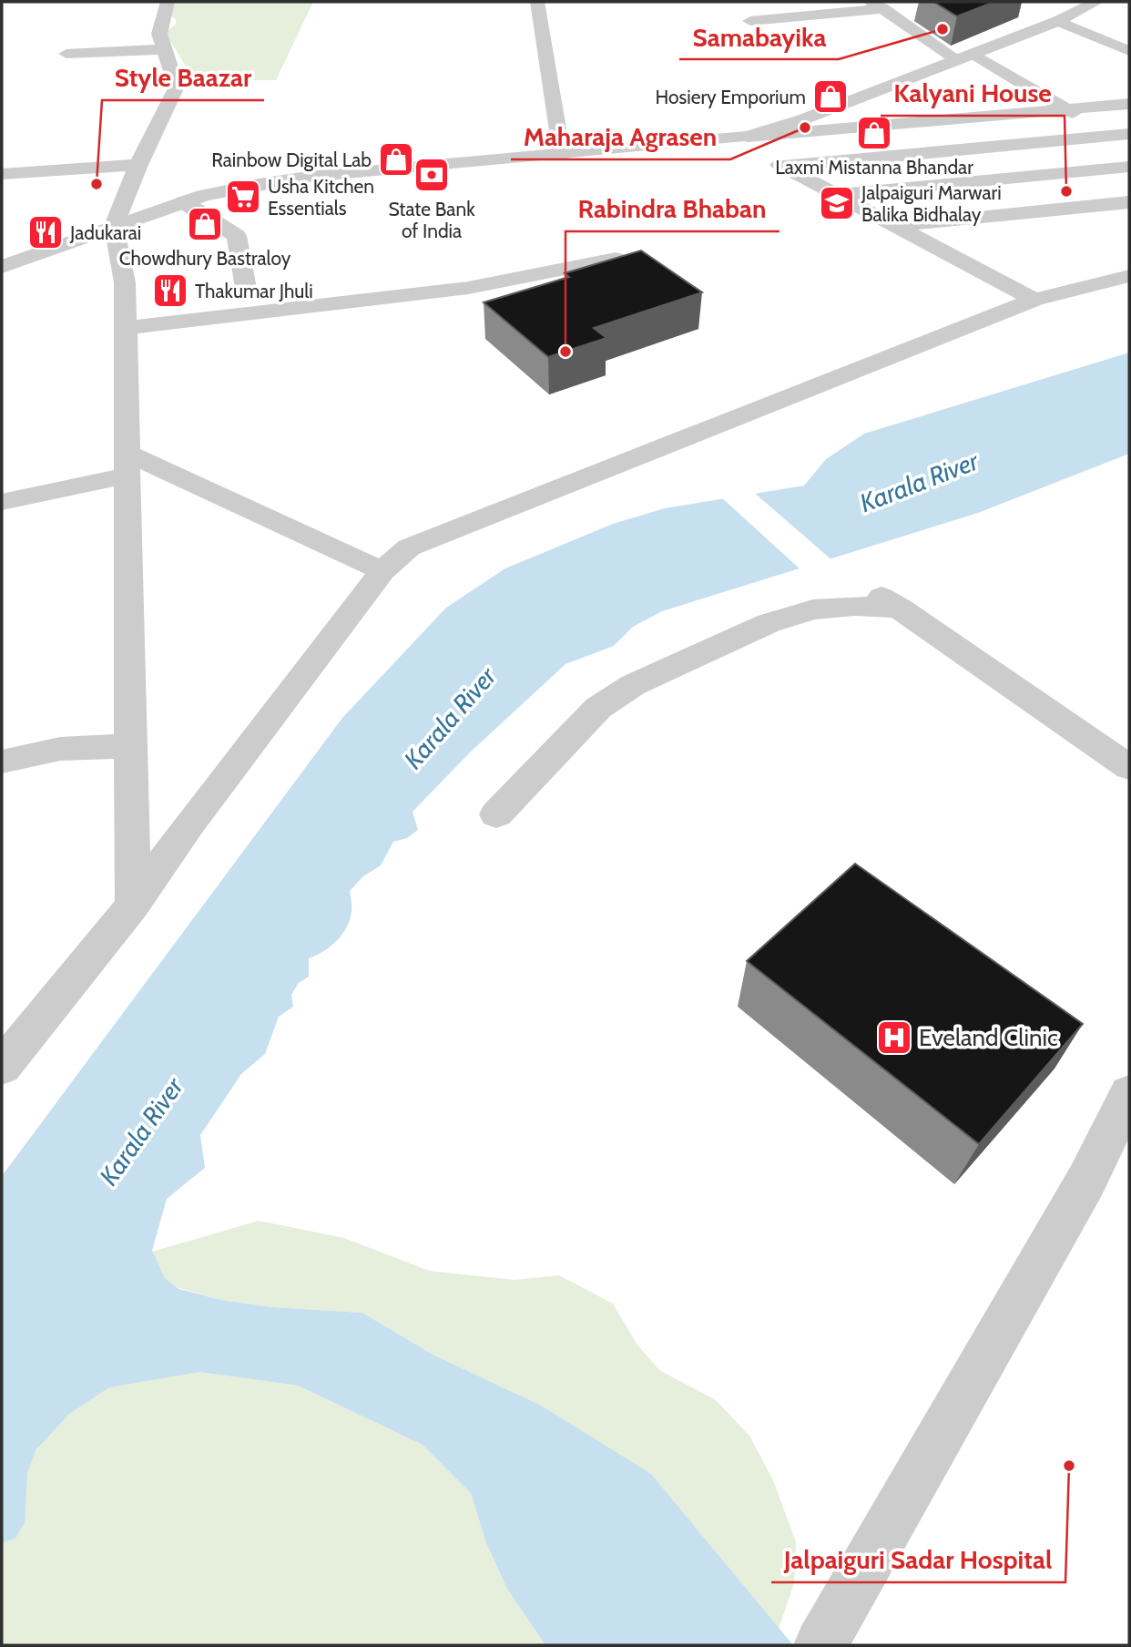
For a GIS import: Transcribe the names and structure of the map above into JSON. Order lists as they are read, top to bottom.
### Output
{
  "water": ["Karala River"],
  "places": {
    "other": [
      "Samabayika",
      "Maharaja Agrasen",
      "Style Baazar",
      "Kalyani House",
      "Rabindra Bhaban",
      "Jalpaiguri Sadar Hospital"
    ],
    "shop": [
      "Hosiery Emporium",
      "Laxmi Mistanna Bhandar",
      "Rainbow Digital Lab",
      "Chowdhury Bastraloy"
    ],
    "bank": ["State Bank of India"],
    "supermarket": ["Usha Kitchen Essentials"],
    "school or university": ["Jalpaiguri Marwari Balika Bidhalay"],
    "restaurant": ["Jadukarai", "Thakumar Jhuli"],
    "hospital": ["Eveland Clinic"]
  }
}
